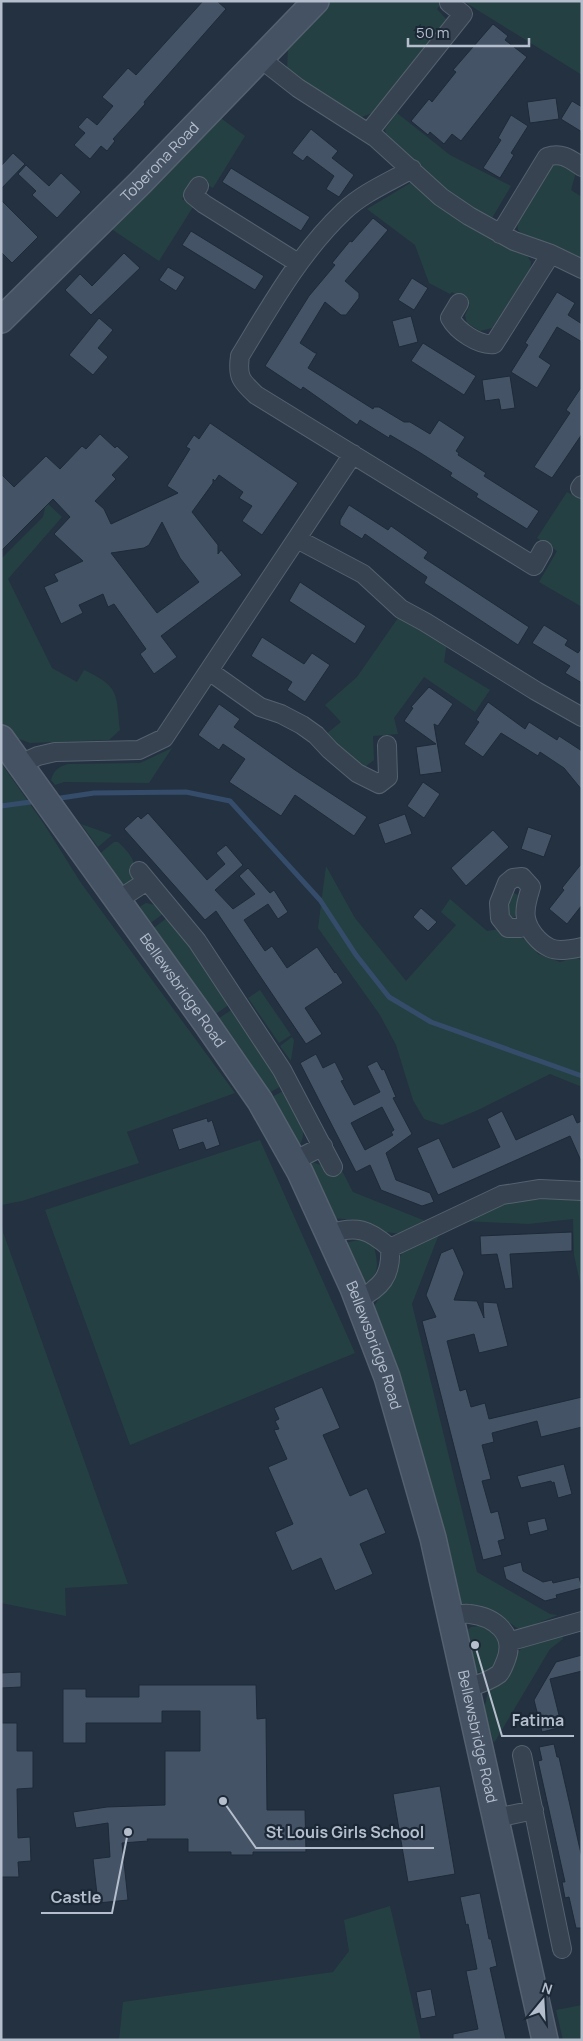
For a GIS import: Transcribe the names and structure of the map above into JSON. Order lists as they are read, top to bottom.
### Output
{
  "streets": {
    "street": ["Toberona Road", "Bellewsbridge Road"]
  },
  "places": ["Fatima", "St Louis Girls School", "Castle"],
  "scale_bar": "50 m",
  "north": "top"
}
